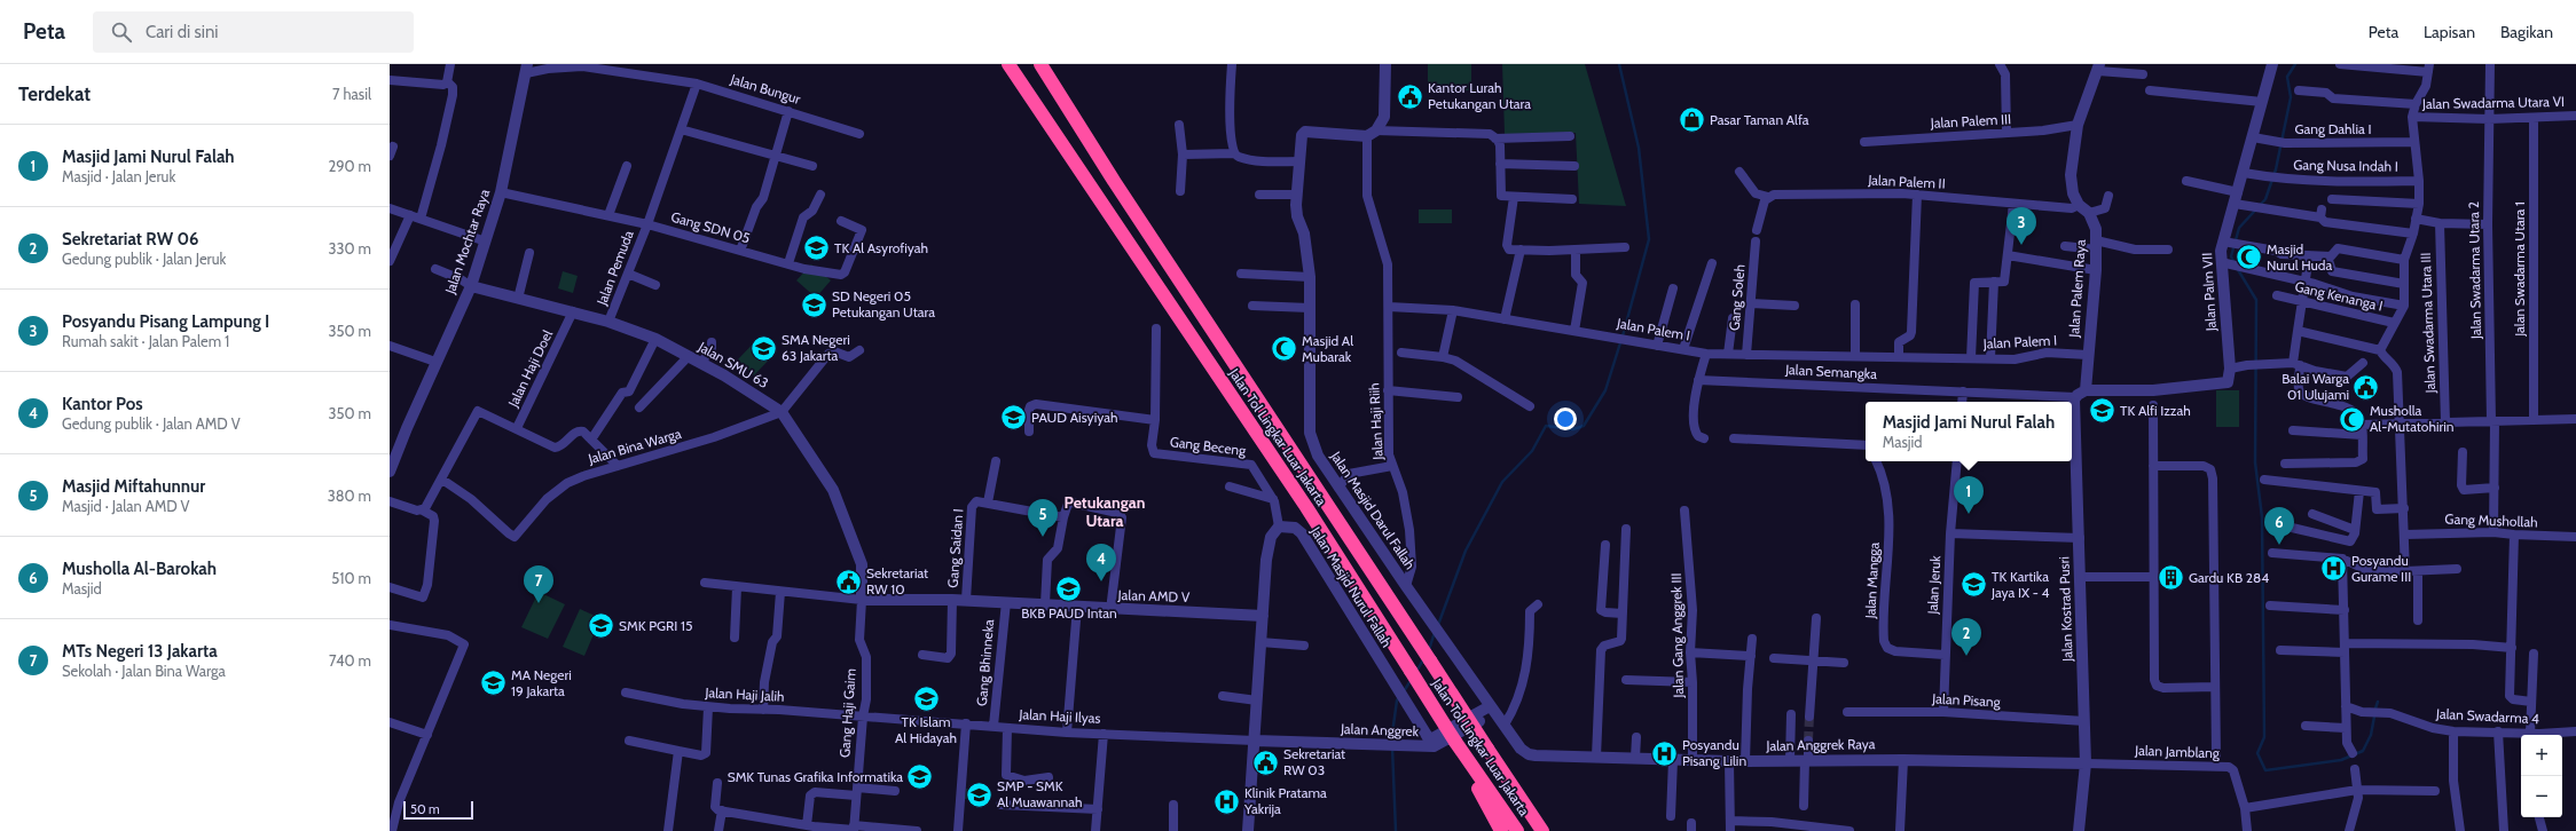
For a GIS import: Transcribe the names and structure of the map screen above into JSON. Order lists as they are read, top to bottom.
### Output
{
  "streets": {
    "highway": ["Jalan Tol Lingkar Luar Jakarta"],
    "street": [
      "Jalan Bungur",
      "Jalan Swadarma Utara VI",
      "Jalan Palem III",
      "Gang Dahlia I",
      "Gang Nusa Indah I",
      "Jalan Palem II",
      "Gang SDN 05",
      "Jalan Mochtar Raya",
      "Jalan Pemuda",
      "Jalan Swadarma Utara 1",
      "Jalan Swadarma Utara 2",
      "Jalan Palem Raya",
      "Jalan Palm VII",
      "Gang Kenanga I",
      "Gang Soleh",
      "Jalan Swadarma Utara III",
      "Jalan Palem I",
      "Jalan SMU 63",
      "Jalan Haji Doel",
      "Jalan Semangka",
      "Jalan Haji Riih",
      "Jalan Bina Warga",
      "Gang Beceng",
      "Jalan Masjid Darul Fallah",
      "Gang Mushollah",
      "Gang Saidan I",
      "Jalan Mangga",
      "Jalan Jeruk",
      "Jalan Masjid Nurul Fallah",
      "Jalan AMD V",
      "Jalan Kostrad Pusri",
      "Jalan Gang Anggrek III",
      "Gang Bhinneka",
      "Jalan Haji Jalih",
      "Jalan Pisang",
      "Gang Haji Gaim",
      "Jalan Haji Ilyas",
      "Jalan Swadarma 4",
      "Jalan Anggrek",
      "Jalan Anggrek Raya",
      "Jalan Jamblang"
    ]
  },
  "crossings": [
    ["Jalan Bungur", "Jalan Mochtar Raya"],
    ["Jalan Bungur", "Jalan Pemuda"],
    ["Jalan Swadarma Utara VI", "Gang Nusa Indah I"],
    ["Jalan Swadarma Utara VI", "Jalan Swadarma Utara 1"],
    ["Jalan Swadarma Utara VI", "Jalan Swadarma Utara 2"],
    ["Gang Dahlia I", "Gang Nusa Indah I"],
    ["Gang Dahlia I", "Jalan Palm VII"],
    ["Gang Nusa Indah I", "Jalan Palm VII"],
    ["Gang SDN 05", "Jalan Mochtar Raya"],
    ["Gang SDN 05", "Jalan Pemuda"],
    ["Jalan Mochtar Raya", "Jalan SMU 63"],
    ["Jalan Pemuda", "Jalan SMU 63"],
    ["Jalan Swadarma Utara 2", "Gang Mushollah"],
    ["Jalan Palem Raya", "Jalan Palem I"],
    ["Jalan Palem Raya", "Jalan Semangka"],
    ["Jalan Palem Raya", "Jalan Kostrad Pusri"],
    ["Gang Soleh", "Jalan Palem I"],
    ["Jalan Palem I", "Jalan Haji Riih"],
    ["Jalan SMU 63", "Jalan Haji Doel"],
    ["Jalan SMU 63", "Jalan Bina Warga"],
    ["Jalan SMU 63", "Jalan AMD V"],
    ["Jalan SMU 63", "Gang Haji Gaim"],
    ["Jalan Haji Doel", "Jalan Bina Warga"],
    ["Jalan Semangka", "Jalan Kostrad Pusri"],
    ["Jalan Haji Riih", "Jalan Masjid Darul Fallah"],
    ["Gang Beceng", "Jalan Masjid Nurul Fallah"],
    ["Jalan Masjid Darul Fallah", "Jalan Masjid Nurul Fallah"],
    ["Jalan Masjid Darul Fallah", "Jalan Anggrek"],
    ["Jalan Masjid Darul Fallah", "Jalan Anggrek Raya"],
    ["Gang Saidan I", "Jalan AMD V"],
    ["Jalan Mangga", "Jalan Jeruk"],
    ["Jalan Jeruk", "Jalan Pisang"],
    ["Jalan Masjid Nurul Fallah", "Jalan Anggrek"],
    ["Jalan Masjid Nurul Fallah", "Jalan Anggrek Raya"],
    ["Jalan AMD V", "Gang Bhinneka"],
    ["Jalan AMD V", "Gang Haji Gaim"],
    ["Jalan Kostrad Pusri", "Jalan Pisang"],
    ["Jalan Kostrad Pusri", "Jalan Anggrek Raya"],
    ["Jalan Kostrad Pusri", "Jalan Jamblang"],
    ["Jalan Gang Anggrek III", "Jalan Anggrek Raya"],
    ["Gang Bhinneka", "Jalan Haji Ilyas"],
    ["Jalan Haji Jalih", "Gang Haji Gaim"],
    ["Jalan Haji Jalih", "Jalan Haji Ilyas"],
    ["Gang Haji Gaim", "Jalan Haji Ilyas"],
    ["Jalan Haji Ilyas", "Jalan Anggrek"],
    ["Jalan Anggrek", "Jalan Anggrek Raya"],
    ["Jalan Anggrek Raya", "Jalan Jamblang"]
  ],
  "districts": ["Petukangan Utara"],
  "places": {
    "public building": [
      "Kantor Lurah Petukangan Utara",
      "Balai Warga 01 Ulujami",
      "Sekretariat RW 10",
      "Sekretariat RW 03"
    ],
    "shop": ["Pasar Taman Alfa"],
    "school or university": [
      "TK Al Asyrofiyah",
      "SD Negeri 05 Petukangan Utara",
      "SMA Negeri 63 Jakarta",
      "TK Alfi Izzah",
      "PAUD Aisyiyah",
      "TK Kartika Jaya IX - 4",
      "BKB PAUD Intan",
      "SMK PGRI 15",
      "MA Negeri 19 Jakarta",
      "TK Islam Al Hidayah",
      "SMK Tunas Grafika Informatika",
      "SMP - SMK Al Muawannah"
    ],
    "mosque": ["Masjid Nurul Huda", "Masjid Al Mubarak", "Musholla Al-Mutatohirin"],
    "hospital": ["Posyandu Gurame III", "Posyandu Pisang Lilin", "Klinik Pratama Yakrija"],
    "building": ["Gardu KB 284"]
  },
  "scale_bar": "50 m",
  "page": {
    "header": "Peta",
    "search": "Cari di sini",
    "nav": ["Peta", "Lapisan", "Bagikan"],
    "heading": ["Terdekat", "7 hasil"],
    "list": [
      {
        "mark": "1",
        "name": "Masjid Jami Nurul Falah",
        "note": "Masjid · Jalan Jeruk",
        "value": "290 m"
      },
      {
        "mark": "2",
        "name": "Sekretariat RW 06",
        "note": "Gedung publik · Jalan Jeruk",
        "value": "330 m"
      },
      {
        "mark": "3",
        "name": "Posyandu Pisang Lampung I",
        "note": "Rumah sakit · Jalan Palem 1",
        "value": "350 m"
      },
      {
        "mark": "4",
        "name": "Kantor Pos",
        "note": "Gedung publik · Jalan AMD V",
        "value": "350 m"
      },
      {
        "mark": "5",
        "name": "Masjid Miftahunnur",
        "note": "Masjid · Jalan AMD V",
        "value": "380 m"
      },
      {
        "mark": "6",
        "name": "Musholla Al-Barokah",
        "note": "Masjid",
        "value": "510 m"
      },
      {
        "mark": "7",
        "name": "MTs Negeri 13 Jakarta",
        "note": "Sekolah · Jalan Bina Warga",
        "value": "740 m"
      }
    ],
    "pins": [
      "3",
      "1",
      "5",
      "6",
      "4",
      "7",
      "2"
    ],
    "popup": ["Masjid Jami Nurul Falah", "Masjid"],
    "map_buttons": ["+", "−"],
    "scale": "50 m"
  }
}
